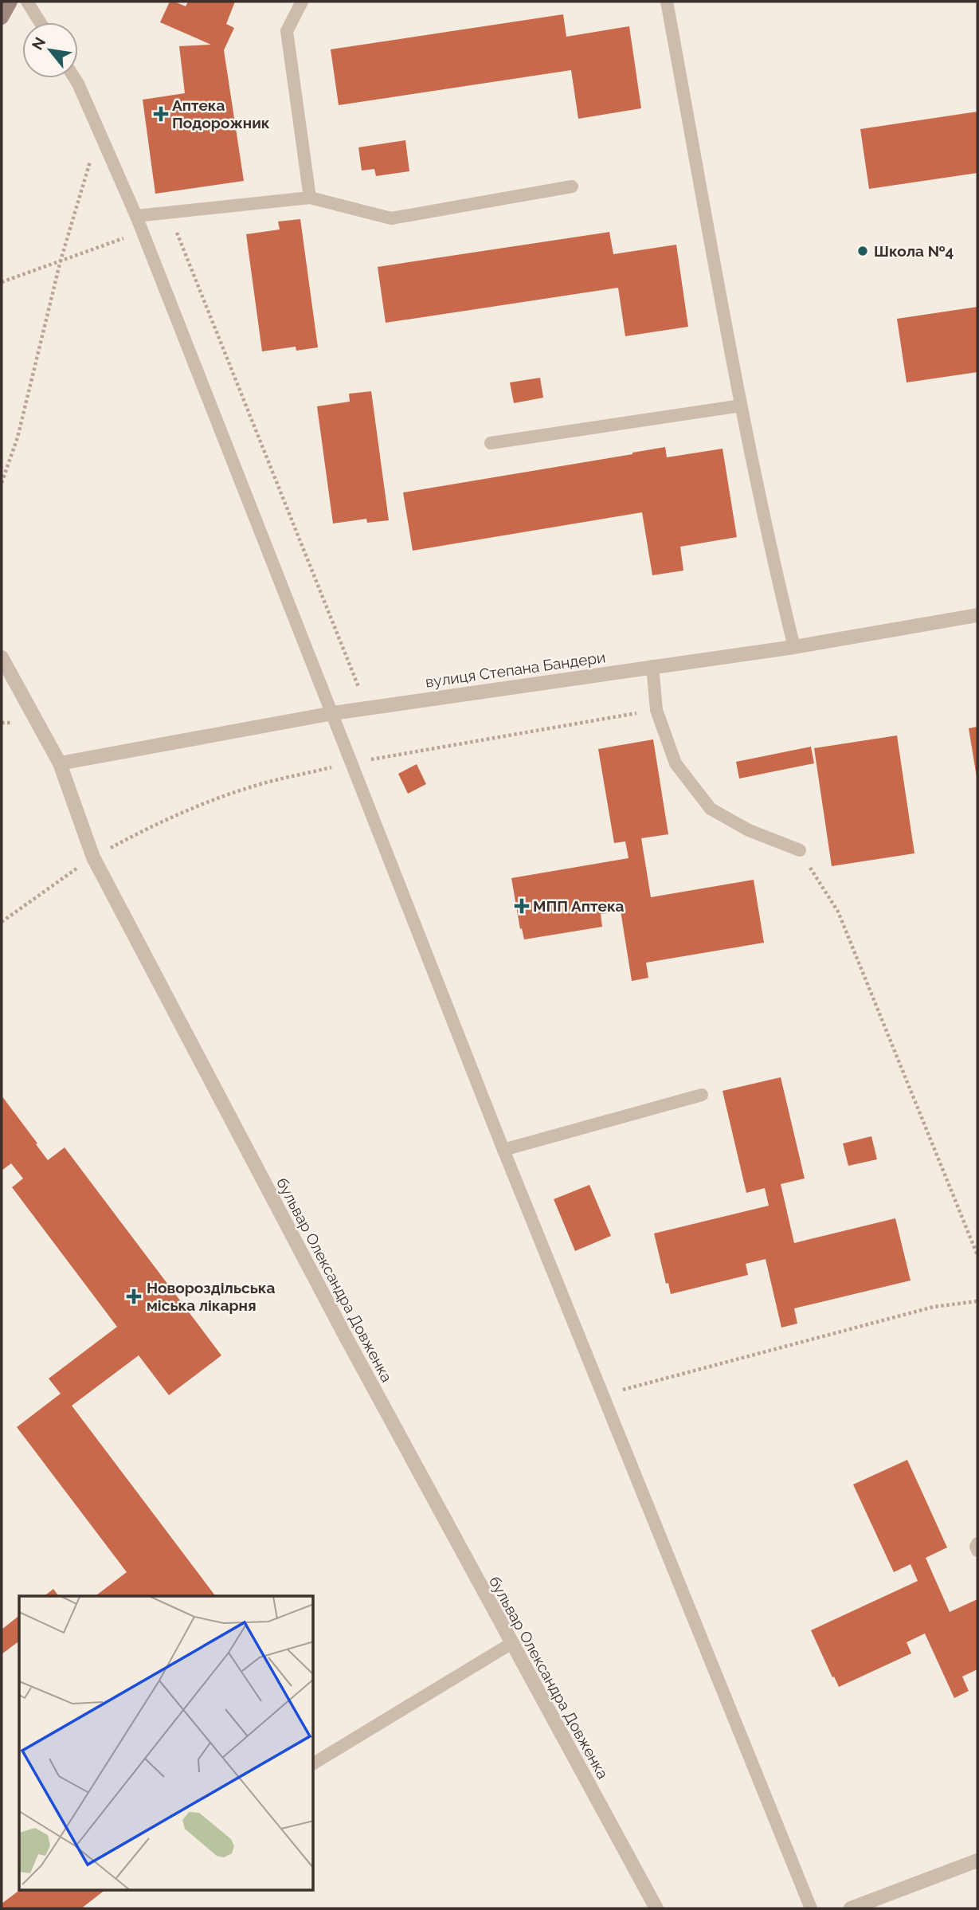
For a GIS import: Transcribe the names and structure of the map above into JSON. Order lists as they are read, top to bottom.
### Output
{
  "streets": {
    "street": ["вулиця Степана Бандери", "бульвар Олександра Довженка"]
  },
  "crossings": [
    ["вулиця Степана Бандери", "бульвар Олександра Довженка"]
  ],
  "places": {
    "health": ["Аптека Подорожник", "МПП Аптека", "Новороздільська міська лікарня"],
    "other": ["Школа №4"]
  },
  "north": "top left"
}
